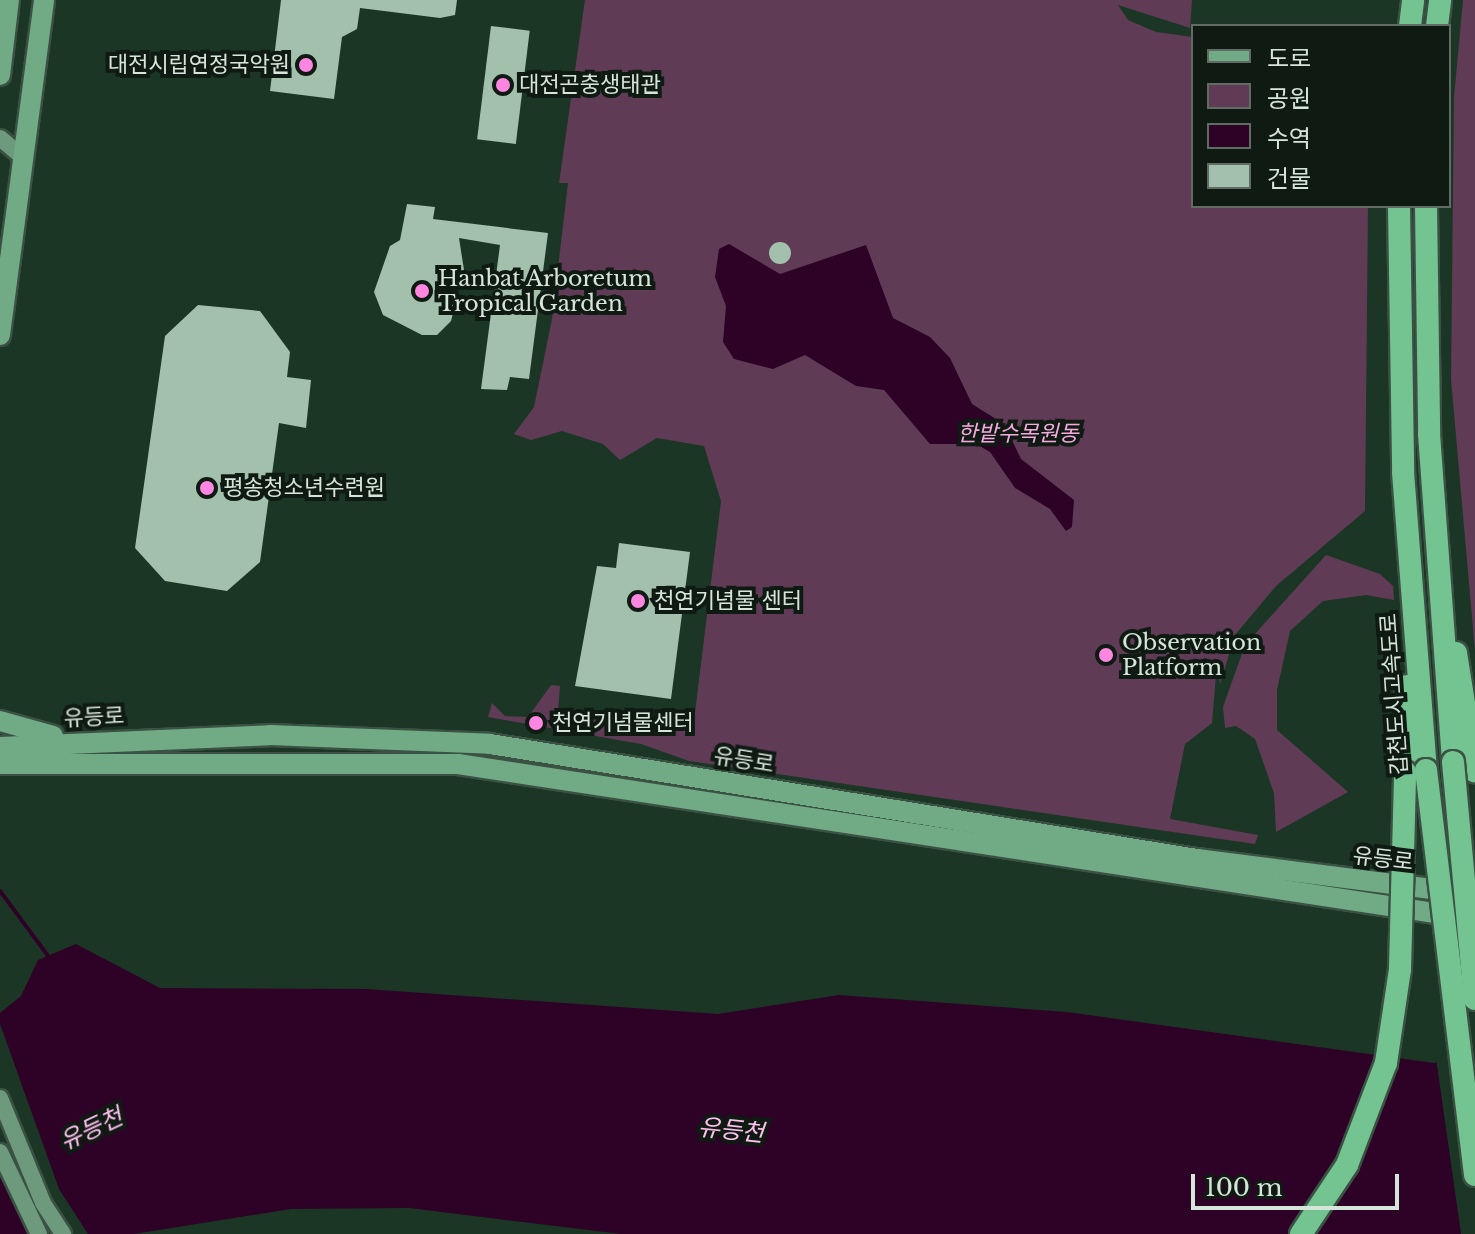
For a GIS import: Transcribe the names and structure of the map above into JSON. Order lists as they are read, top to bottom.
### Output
{
  "streets": {
    "highway": ["갑천도시고속도로"],
    "main road": ["유등로"]
  },
  "water": ["유등천"],
  "parks": ["한밭수목원동"],
  "places": [
    "대전시립연정국악원",
    "대전곤충생태관",
    "Hanbat Arboretum Tropical Garden",
    "평송청소년수련원",
    "천연기념물 센터",
    "Observation Platform",
    "천연기념물센터"
  ],
  "legend": [
    "도로",
    "공원",
    "수역",
    "건물"
  ],
  "scale_bar": "100 m"
}
